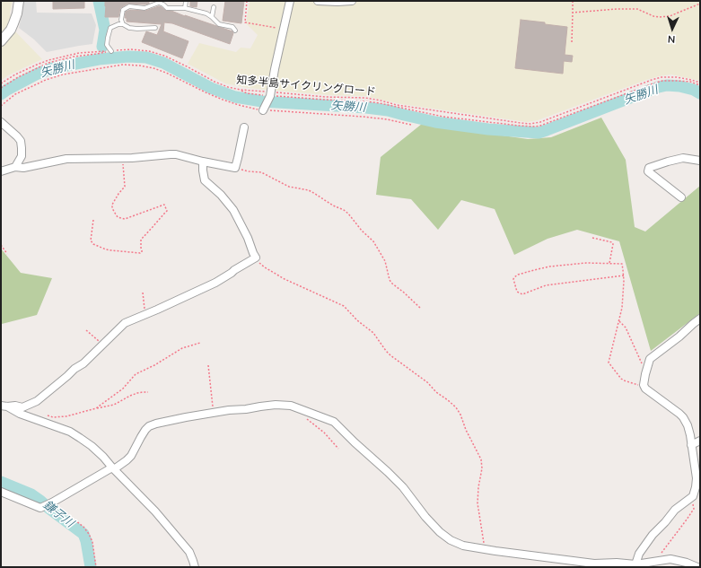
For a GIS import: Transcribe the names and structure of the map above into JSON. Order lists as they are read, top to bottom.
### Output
{
  "streets": {
    "path": ["知多半島サイクリングロード"]
  },
  "water": ["矢勝川", "鎌子川"],
  "north": "bottom"
}
